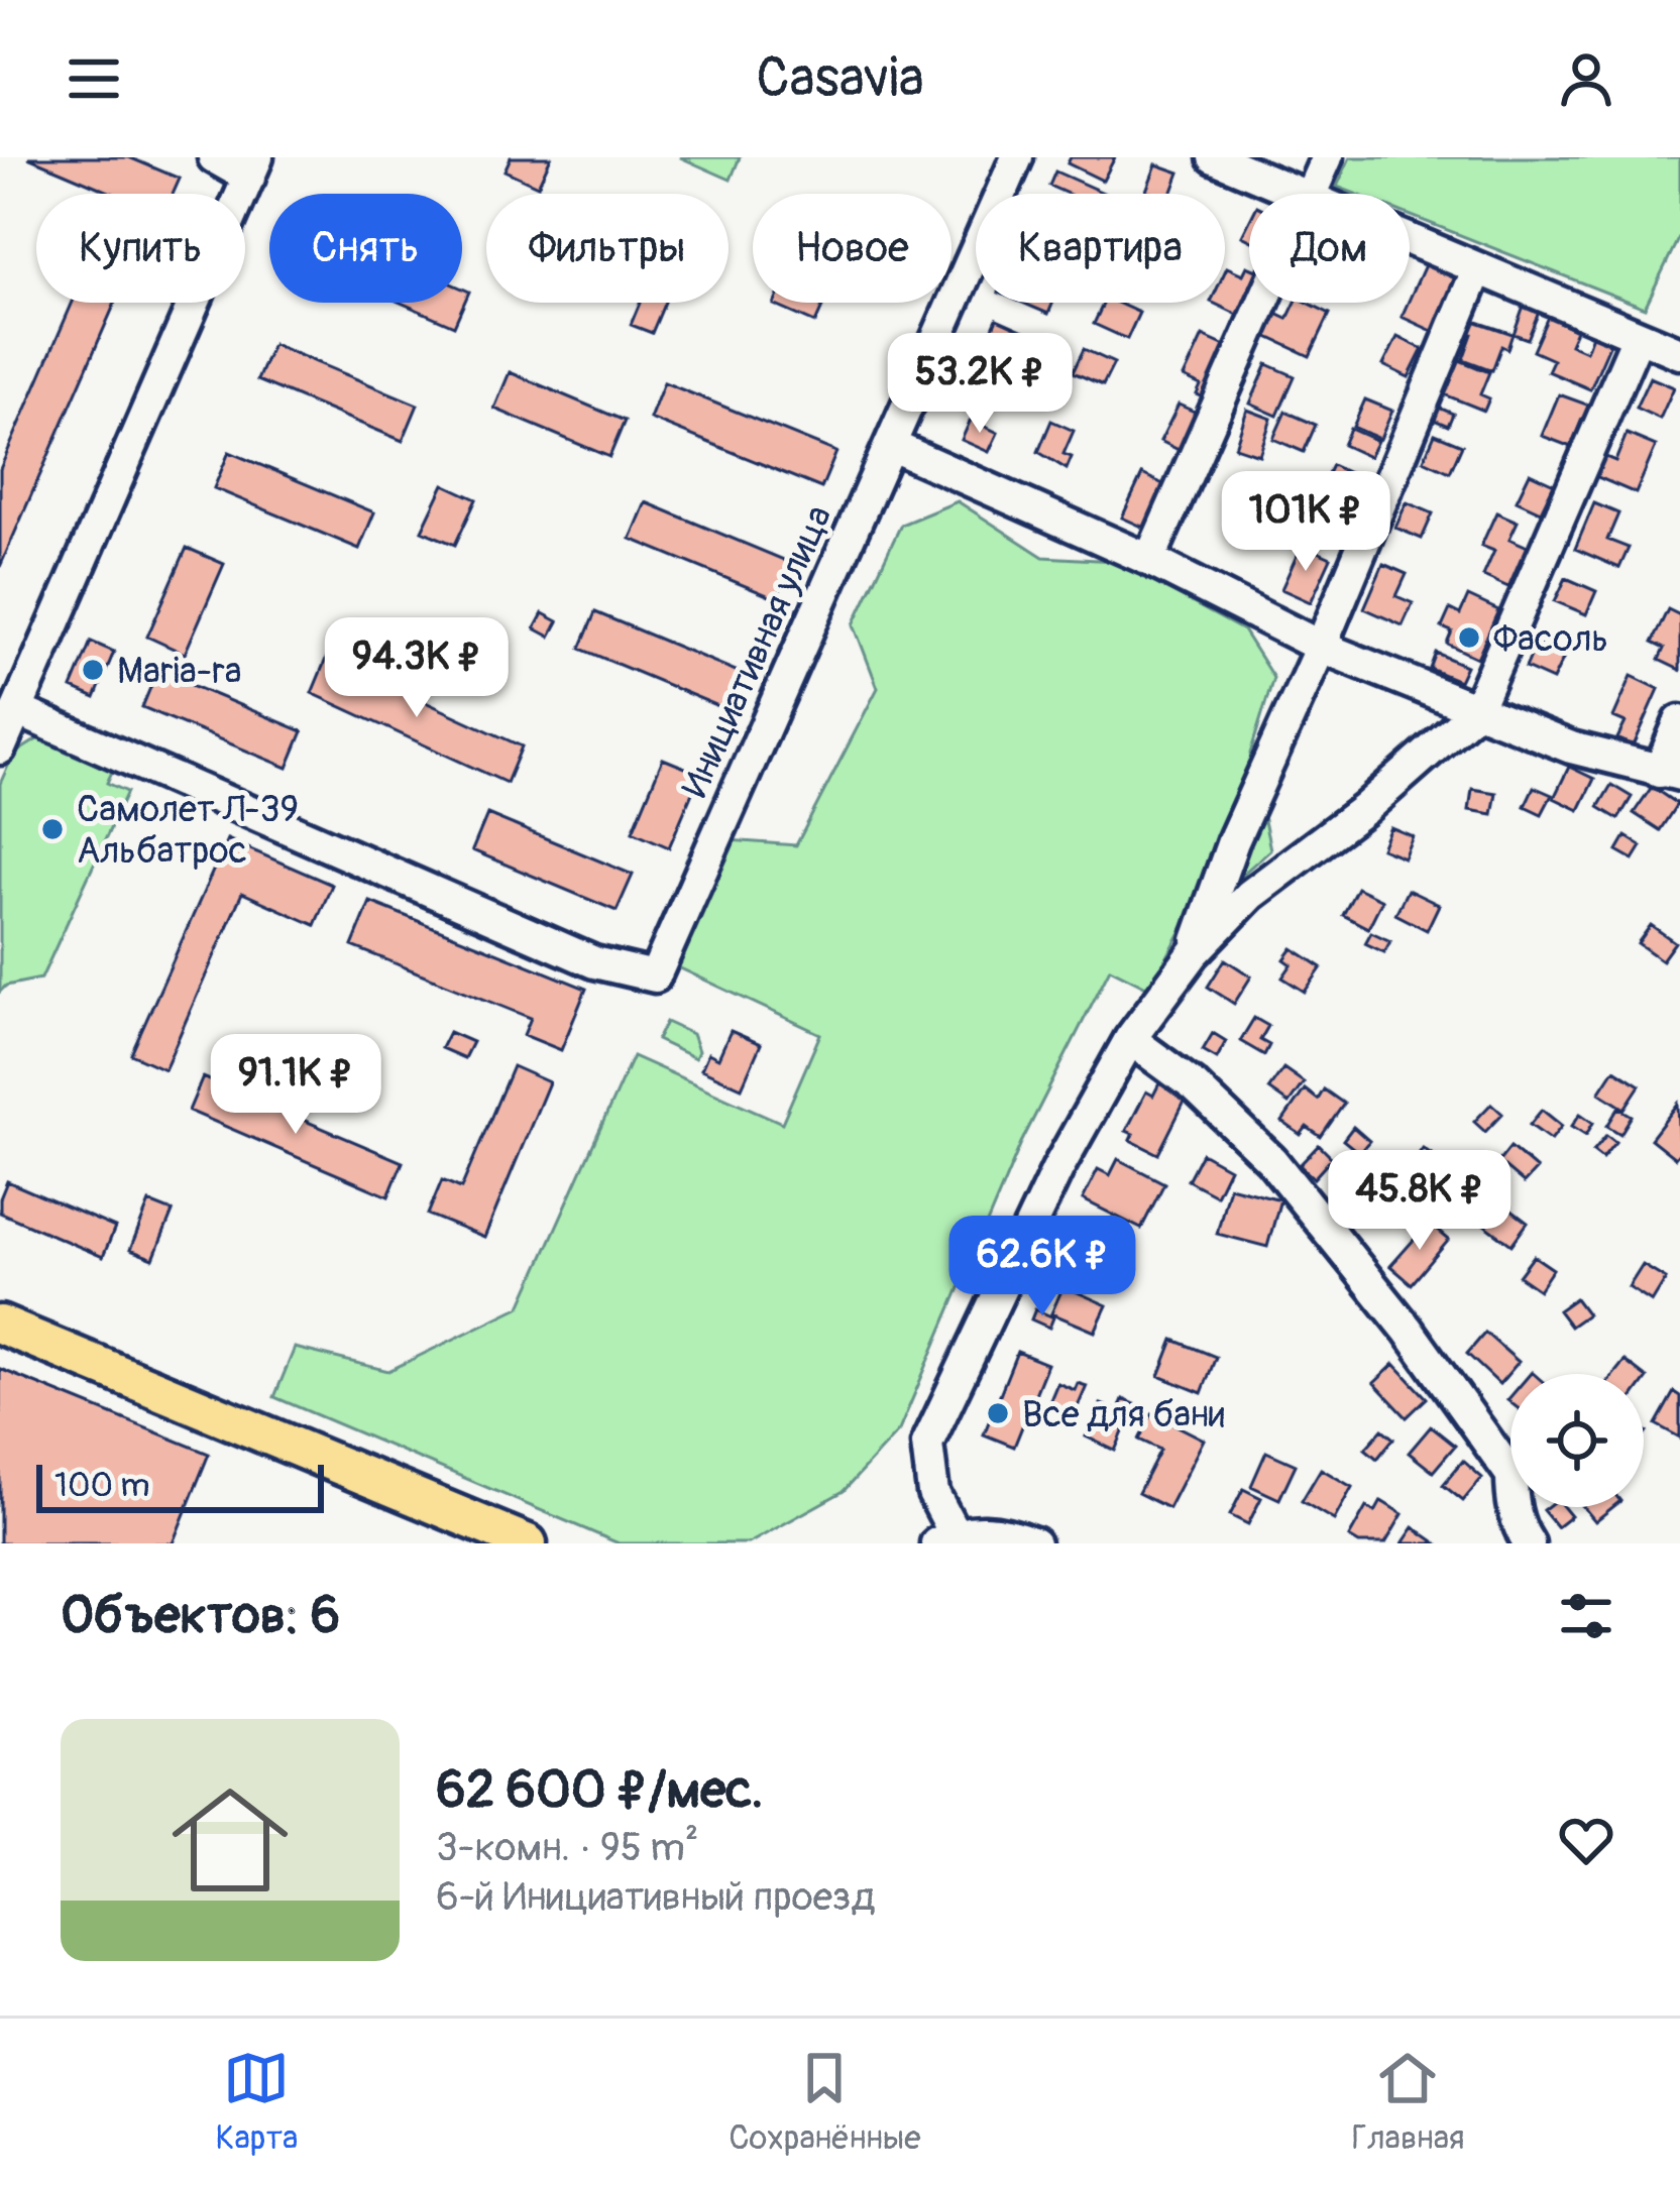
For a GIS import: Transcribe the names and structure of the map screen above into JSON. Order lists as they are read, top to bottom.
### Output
{
  "streets": {
    "street": ["Инициативная улица"]
  },
  "places": [
    "Фасоль",
    "Maria-ra",
    "Самолет Л-39 Альбатрос",
    "Все для бани"
  ],
  "scale_bar": "100 m",
  "page": {
    "header": "Casavia",
    "chip": [
      "Купить",
      "Снять",
      "Фильтры",
      "Новое",
      "Квартира",
      "Дом"
    ],
    "price": [
      "53.2K ₽",
      "101K ₽",
      "94.3K ₽",
      "91.1K ₽",
      "45.8K ₽",
      "62.6K ₽"
    ],
    "scale": "100 m",
    "heading": "Объектов: 6",
    "list": [
      {
        "name": "62 600 ₽/мес.",
        "note": "3-комн. · 95 m² · 6-й Инициативный проезд"
      }
    ],
    "tabs": ["Карта", "Сохранённые", "Главная"]
  }
}
